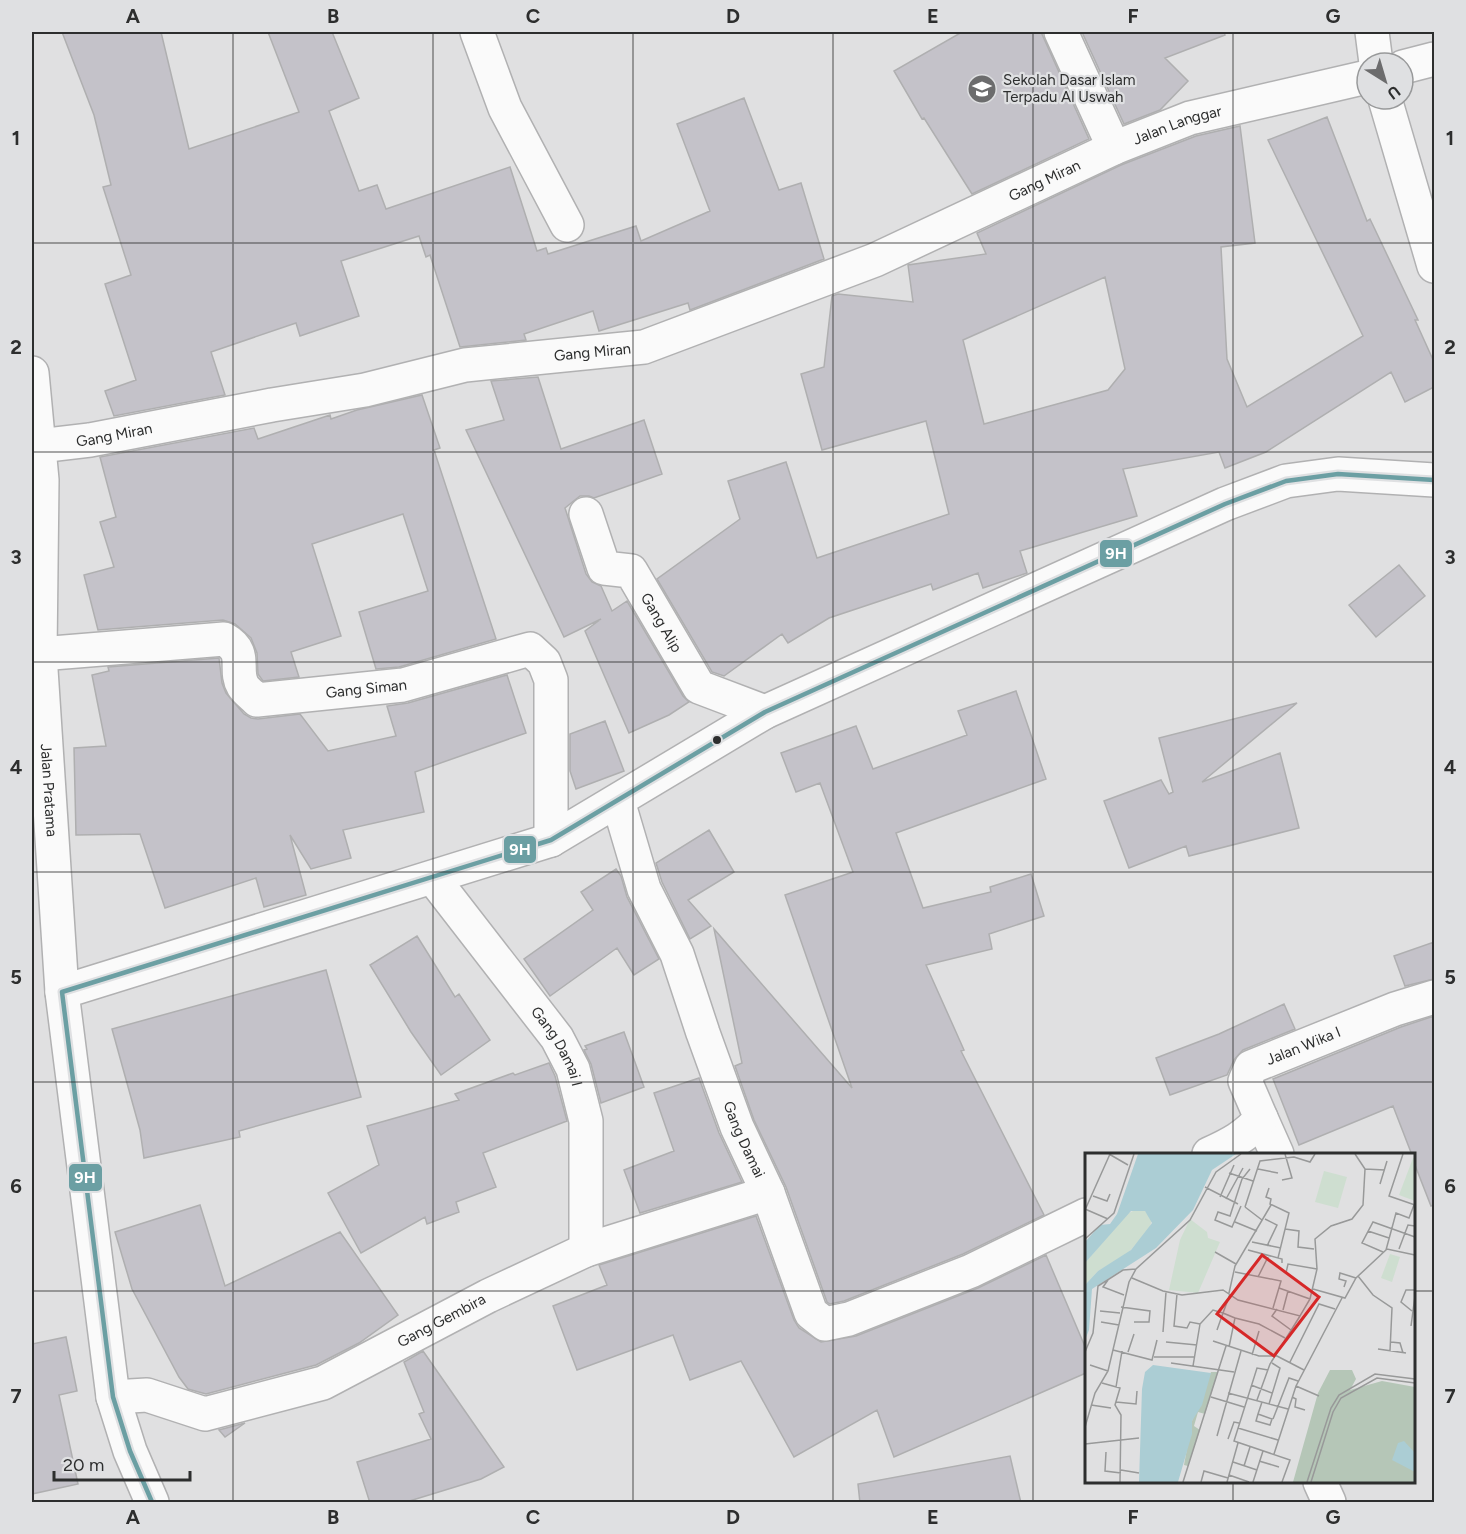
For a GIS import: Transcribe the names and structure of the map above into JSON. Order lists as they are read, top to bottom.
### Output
{
  "streets": {
    "street": [
      "Jalan Langgar",
      "Gang Miran",
      "Gang Alip",
      "Gang Siman",
      "Jalan Pratama",
      "Jalan Wika I",
      "Gang Damai I",
      "Gang Damai",
      "Gang Gembira"
    ]
  },
  "crossings": [
    ["Jalan Langgar", "Gang Miran"],
    ["Gang Miran", "Jalan Pratama"],
    ["Gang Siman", "Jalan Pratama"],
    ["Jalan Pratama", "Gang Gembira"],
    ["Gang Damai I", "Gang Gembira"],
    ["Gang Damai", "Gang Gembira"]
  ],
  "places": {
    "school or university": ["Sekolah Dasar Islam Terpadu Al Uswah"]
  },
  "lines": ["transit line 9H"],
  "scale_bar": "20 m",
  "north": "bottom right",
  "grid": {
    "columns": [
      "A",
      "B",
      "C",
      "D",
      "E",
      "F",
      "G"
    ],
    "rows": [
      "1",
      "2",
      "3",
      "4",
      "5",
      "6",
      "7"
    ]
  }
}
